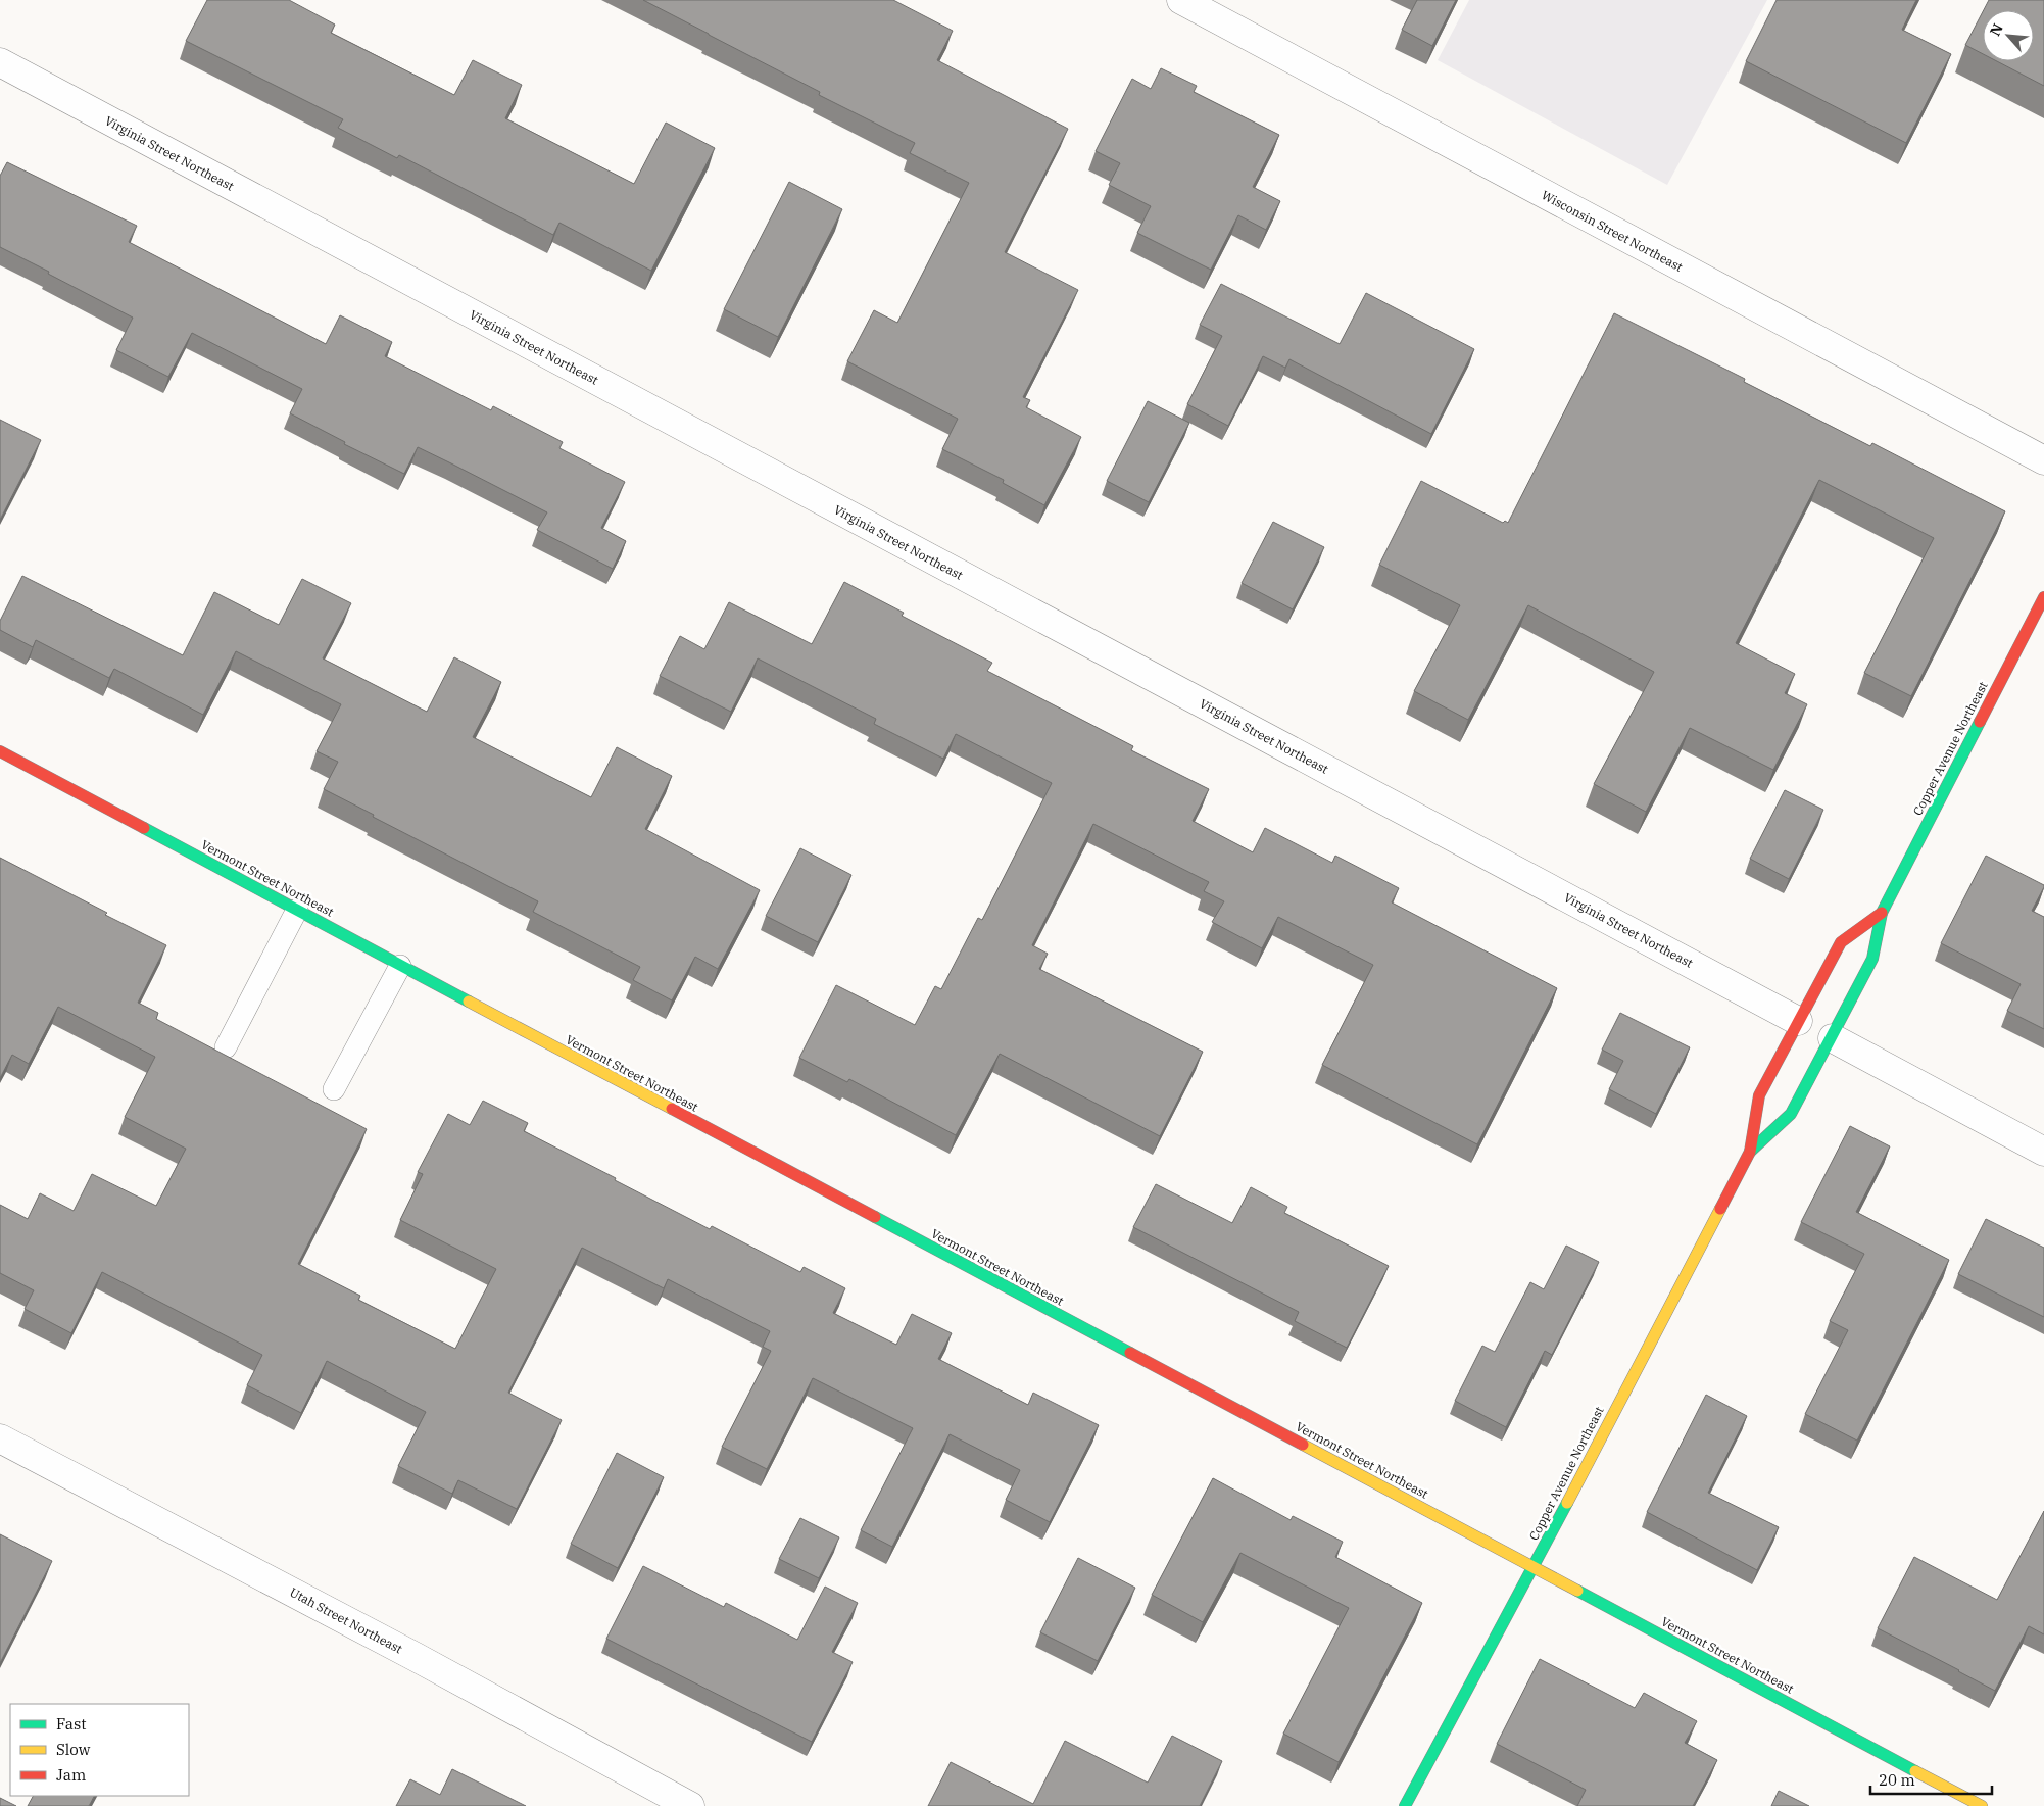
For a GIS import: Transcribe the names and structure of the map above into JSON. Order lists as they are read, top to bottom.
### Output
{
  "streets": {
    "street": [
      "Virginia Street Northeast",
      "Wisconsin Street Northeast",
      "Copper Avenue Northeast",
      "Vermont Street Northeast",
      "Utah Street Northeast"
    ]
  },
  "crossings": [
    ["Virginia Street Northeast", "Copper Avenue Northeast"],
    ["Copper Avenue Northeast", "Vermont Street Northeast"]
  ],
  "legend": ["Fast", "Slow", "Jam"],
  "scale_bar": "20 m",
  "north": "top left"
}
